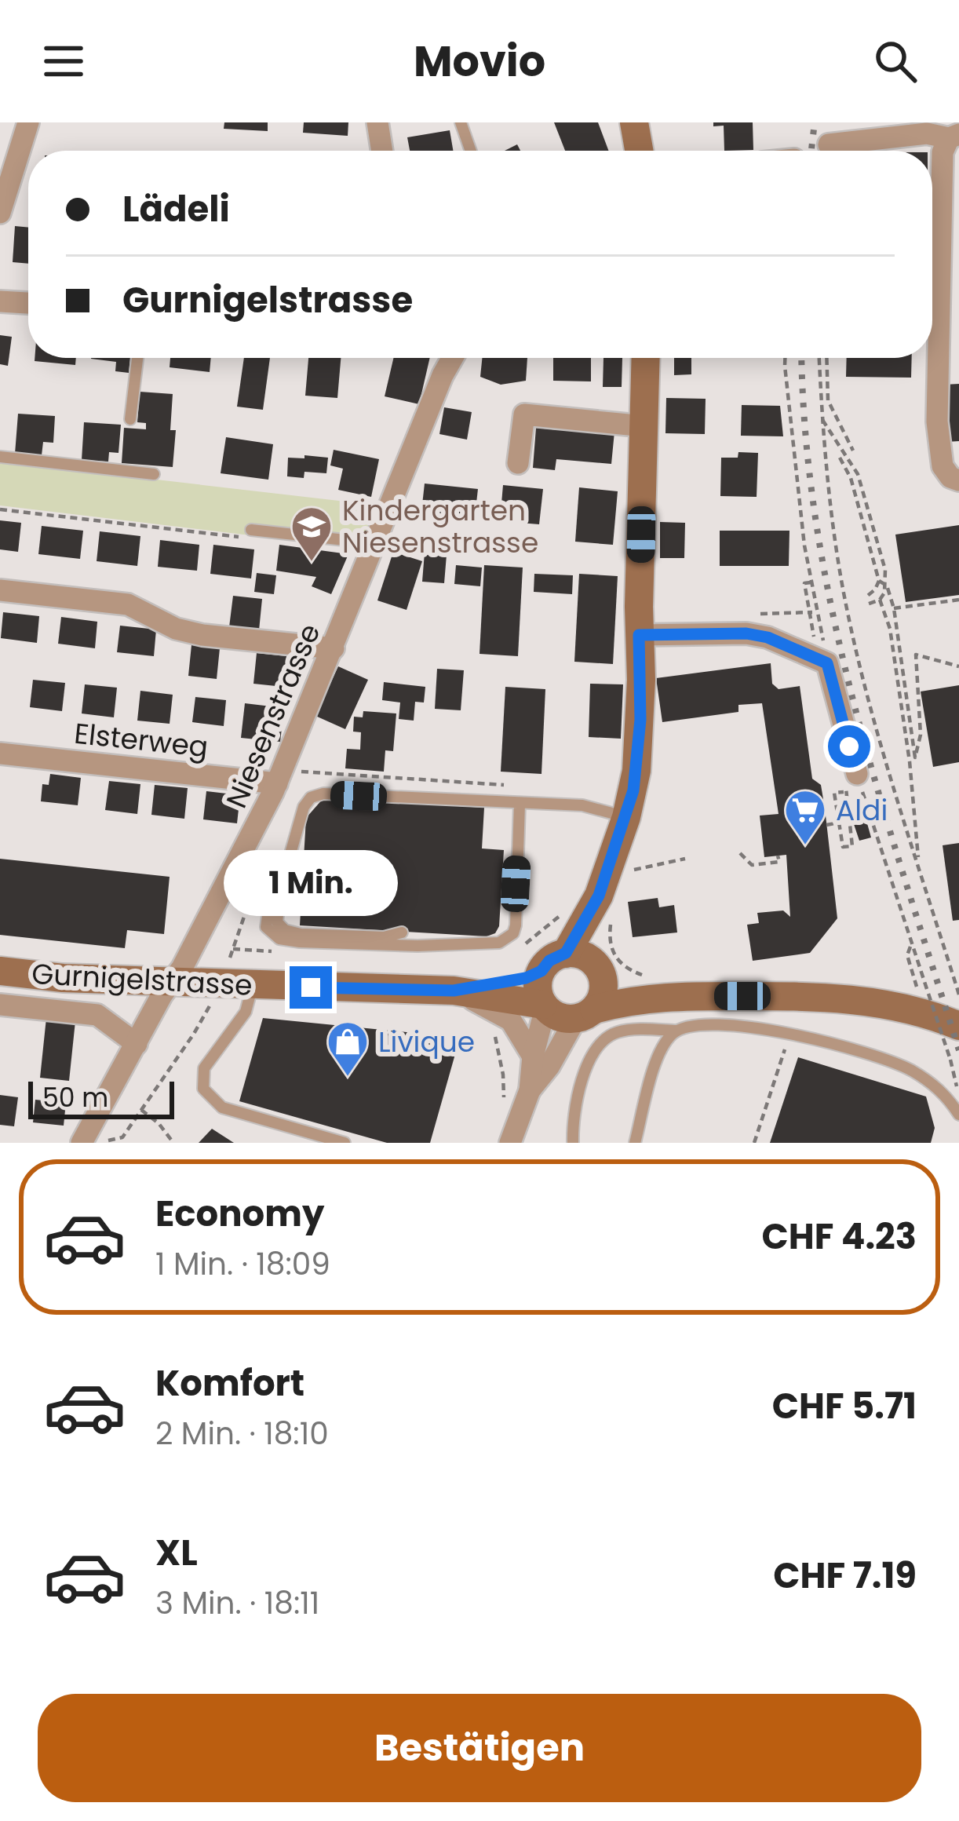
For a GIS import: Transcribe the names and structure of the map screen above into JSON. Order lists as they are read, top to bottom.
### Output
{
  "streets": {
    "main road": ["Gurnigelstrasse"],
    "street": ["Niesenstrasse", "Elsterweg"]
  },
  "crossings": [
    ["Niesenstrasse", "Elsterweg"],
    ["Niesenstrasse", "Gurnigelstrasse"]
  ],
  "places": {
    "school or university": ["Kindergarten Niesenstrasse"],
    "supermarket": ["Aldi"],
    "shop": ["Livique"]
  },
  "scale_bar": "50 m",
  "page": {
    "header": "Movio",
    "banner": ["Lädeli", "Gurnigelstrasse"],
    "bubble": "1 Min.",
    "scale": "50 m",
    "list": [
      {
        "name": "Economy",
        "note": "1 Min. · 18:09",
        "value": "CHF 4.23"
      },
      {
        "name": "Komfort",
        "note": "2 Min. · 18:10",
        "value": "CHF 5.71"
      },
      {
        "name": "XL",
        "note": "3 Min. · 18:11",
        "value": "CHF 7.19"
      }
    ],
    "buttons": "Bestätigen"
  }
}
